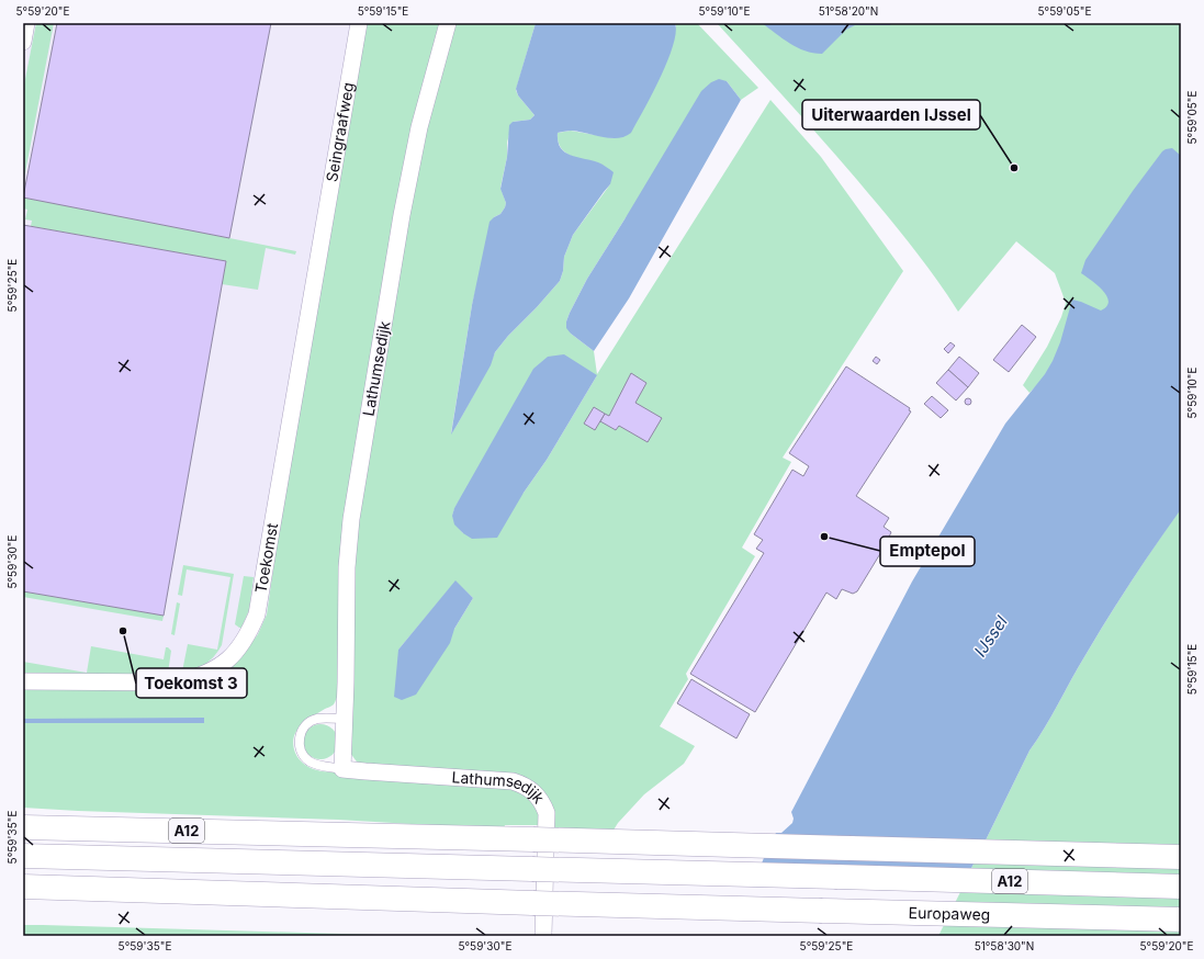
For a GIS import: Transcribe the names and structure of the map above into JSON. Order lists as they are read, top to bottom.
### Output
{
  "streets": {
    "highway": ["A12", "Europaweg"],
    "street": ["Seingraafweg", "Lathumsedijk", "Toekomst"]
  },
  "crossings": [
    ["Seingraafweg", "Toekomst"]
  ],
  "water": ["IJssel"],
  "places": ["Uiterwaarden IJssel", "Emptepol", "Toekomst 3"],
  "coordinates": [
    "5°59'20\"E",
    "5°59'15\"E",
    "5°59'10\"E",
    "51°58'20\"N",
    "5°59'05\"E",
    "5°59'25\"E",
    "5°59'30\"E",
    "5°59'35\"E",
    "51°58'30\"N"
  ]
}
